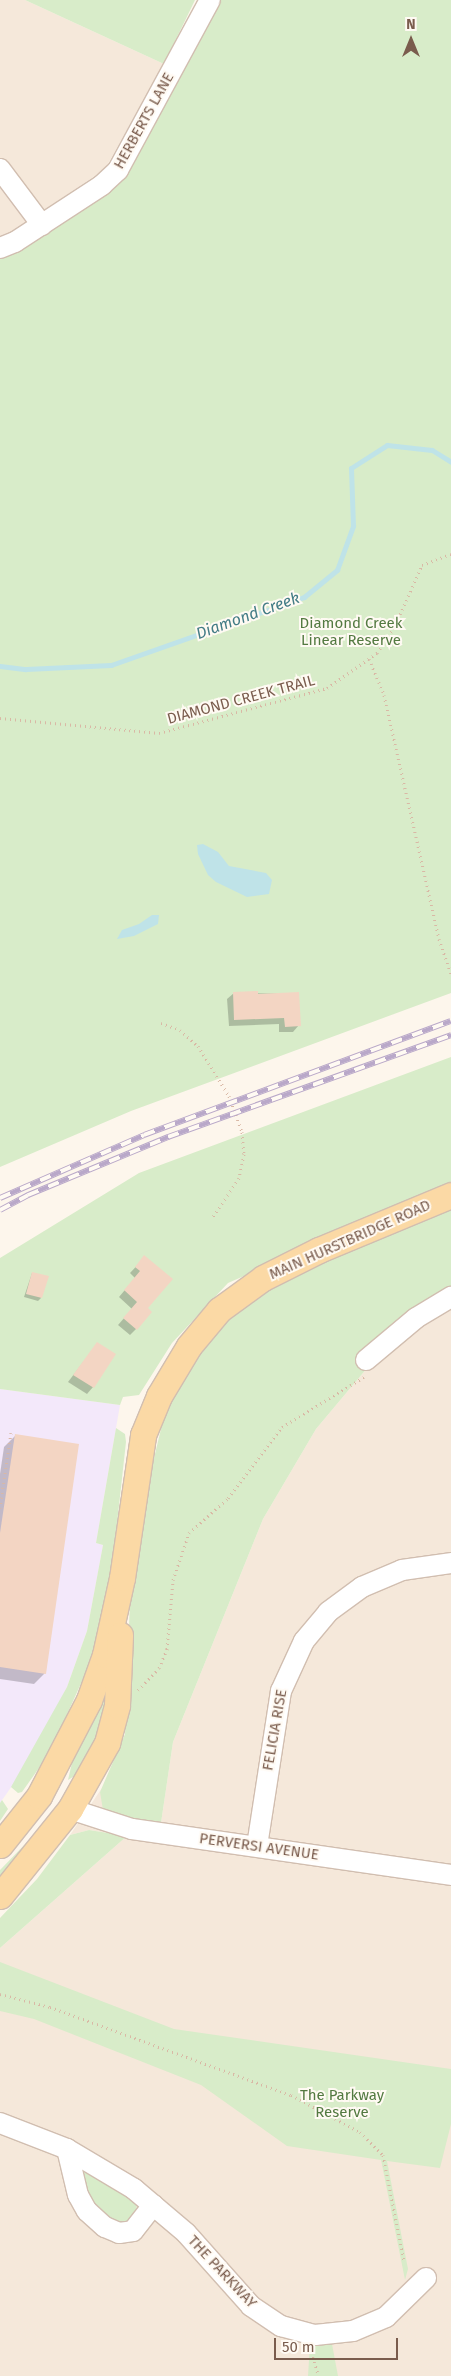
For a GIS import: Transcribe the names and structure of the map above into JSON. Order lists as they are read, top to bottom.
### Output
{
  "streets": {
    "main road": ["MAIN HURSTBRIDGE ROAD"],
    "street": [
      "HERBERTS LANE",
      "FELICIA RISE",
      "PERVERSI AVENUE",
      "THE PARKWAY"
    ],
    "path": ["DIAMOND CREEK TRAIL"]
  },
  "crossings": [
    ["MAIN HURSTBRIDGE ROAD", "PERVERSI AVENUE"],
    ["FELICIA RISE", "PERVERSI AVENUE"]
  ],
  "water": ["Diamond Creek"],
  "parks": ["Diamond Creek Linear Reserve", "The Parkway Reserve"],
  "scale_bar": "50 m",
  "north": "top"
}
